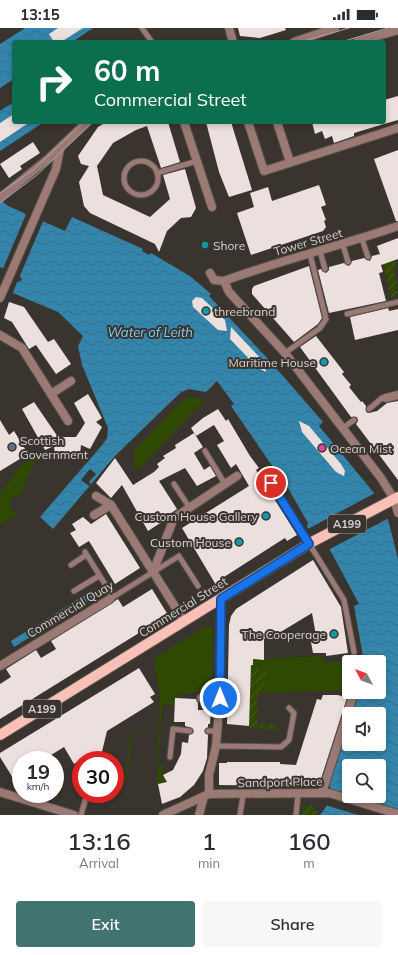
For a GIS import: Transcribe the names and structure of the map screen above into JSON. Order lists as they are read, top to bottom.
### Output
{
  "streets": {
    "main road": ["A199", "Commercial Street"],
    "street": ["Tower Street", "Commercial Quay", "Sandport Place"]
  },
  "water": ["Water of Leith"],
  "places": [
    "Shore",
    "threebrand",
    "Maritime House",
    "Scottish Government",
    "Ocean Mist",
    "Custom House Gallery",
    "Custom House",
    "The Cooperage"
  ],
  "north": "top left",
  "page": {
    "status": "13:15",
    "turn": ["60 m", "Commercial Street"],
    "speed": "19 km/h",
    "limit": "30",
    "eta": [
      "13:16",
      "Arrival",
      "1",
      "min",
      "160",
      "m"
    ],
    "buttons": ["Exit", "Share"]
  }
}
